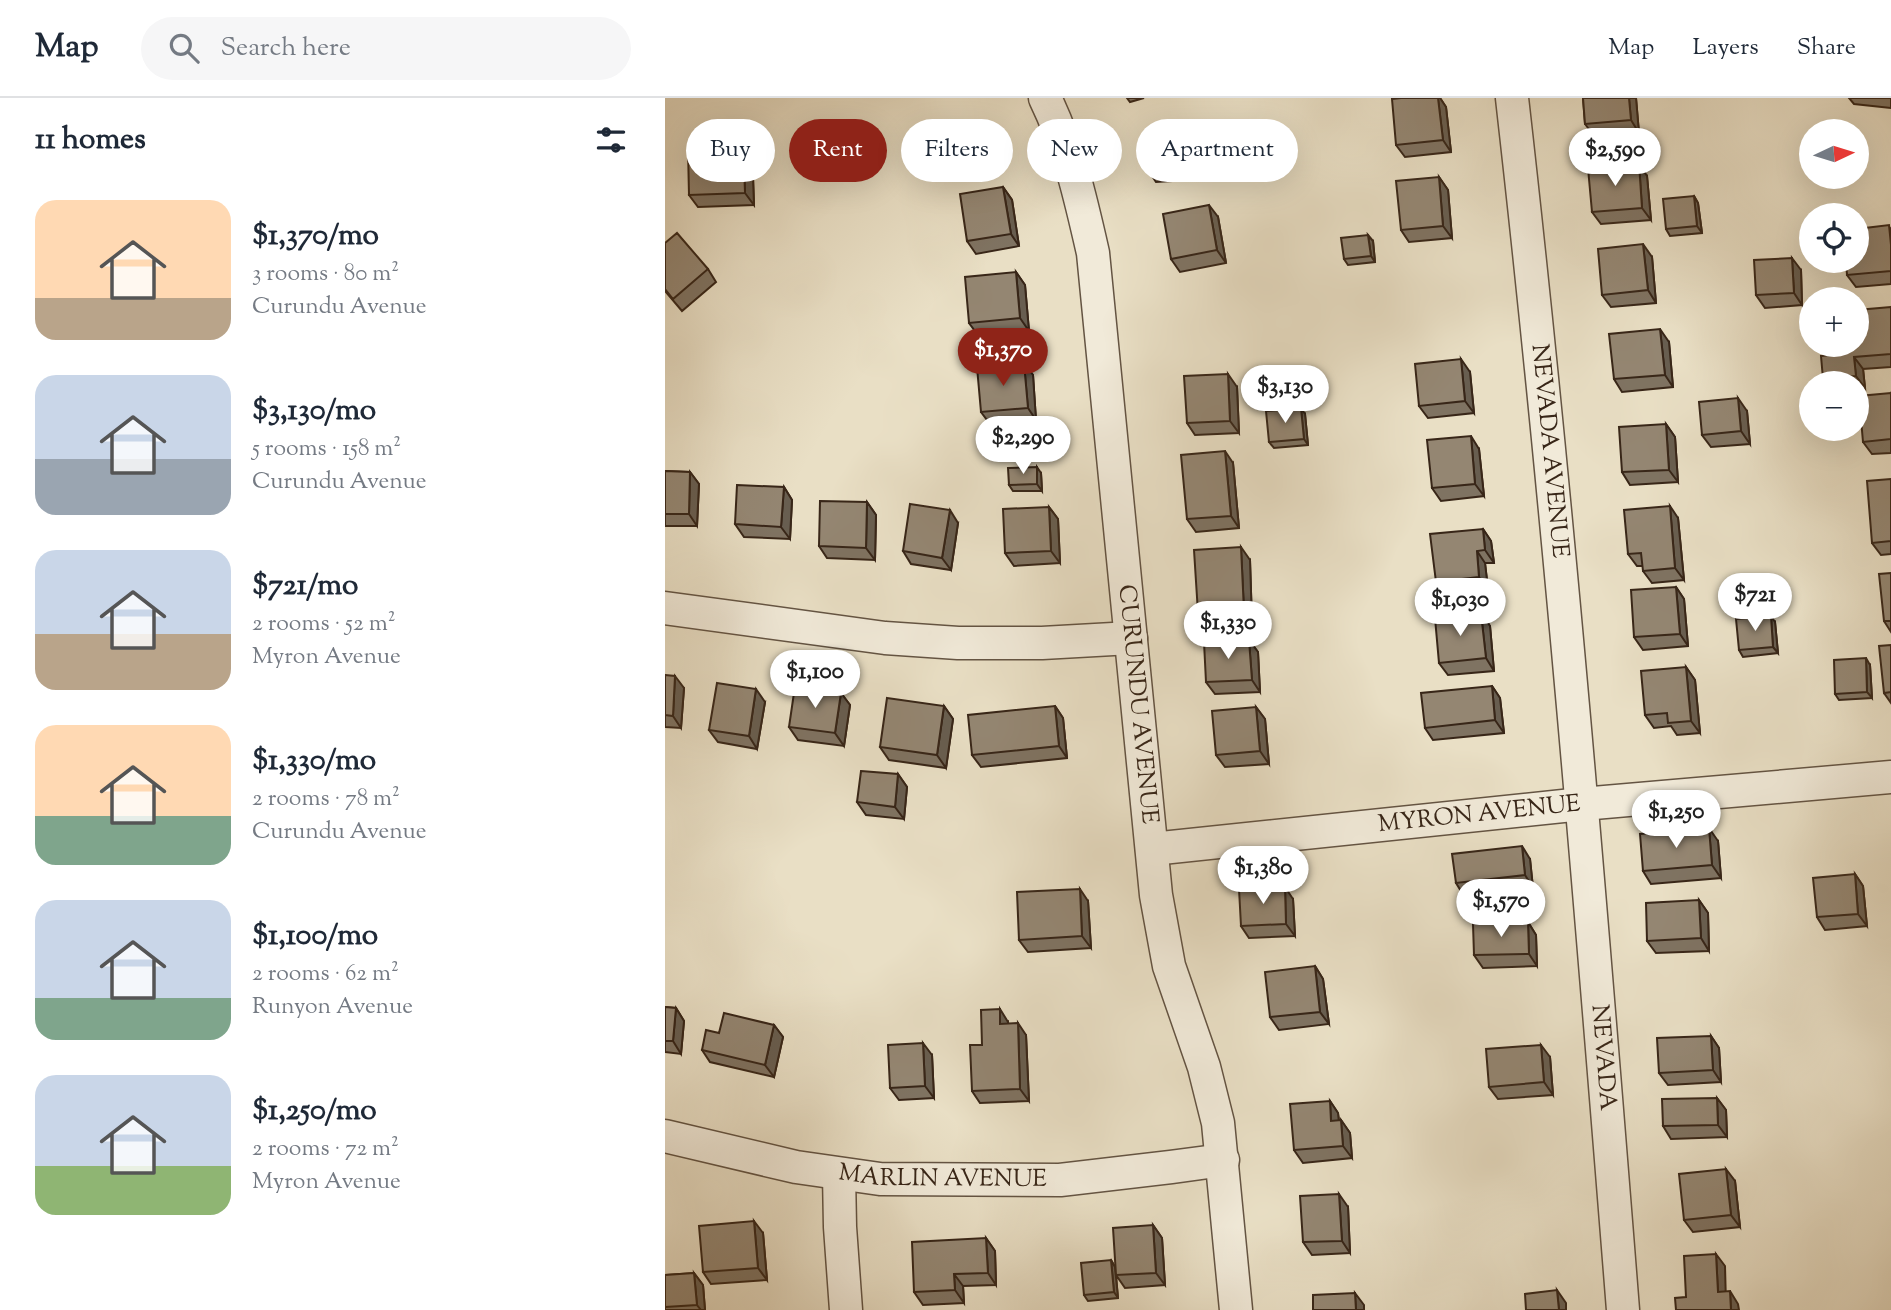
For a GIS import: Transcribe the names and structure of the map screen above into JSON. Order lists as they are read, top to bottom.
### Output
{
  "streets": {
    "street": [
      "NEVADA AVENUE",
      "CURUNDU AVENUE",
      "MYRON AVENUE",
      "NEVADA",
      "MARLIN AVENUE"
    ]
  },
  "crossings": [
    ["NEVADA AVENUE", "MYRON AVENUE"],
    ["NEVADA AVENUE", "NEVADA"],
    ["CURUNDU AVENUE", "MYRON AVENUE"],
    ["CURUNDU AVENUE", "MARLIN AVENUE"],
    ["MYRON AVENUE", "NEVADA"]
  ],
  "north": "right",
  "page": {
    "header": "Map",
    "search": "Search here",
    "nav": ["Map", "Layers", "Share"],
    "heading": "11 homes",
    "map_buttons": ["+", "−"],
    "chip": [
      "Buy",
      "Rent",
      "Filters",
      "New",
      "Apartment"
    ],
    "price": [
      "$2,590",
      "$1,370",
      "$3,130",
      "$2,290",
      "$721",
      "$1,030",
      "$1,330",
      "$1,100",
      "$1,250",
      "$1,380",
      "$1,570"
    ],
    "list": [
      {
        "name": "$1,370/mo",
        "note": "3 rooms · 80 m² · Curundu Avenue"
      },
      {
        "name": "$3,130/mo",
        "note": "5 rooms · 158 m² · Curundu Avenue"
      },
      {
        "name": "$721/mo",
        "note": "2 rooms · 52 m² · Myron Avenue"
      },
      {
        "name": "$1,330/mo",
        "note": "2 rooms · 78 m² · Curundu Avenue"
      },
      {
        "name": "$1,100/mo",
        "note": "2 rooms · 62 m² · Runyon Avenue"
      },
      {
        "name": "$1,250/mo",
        "note": "2 rooms · 72 m² · Myron Avenue"
      }
    ]
  }
}
